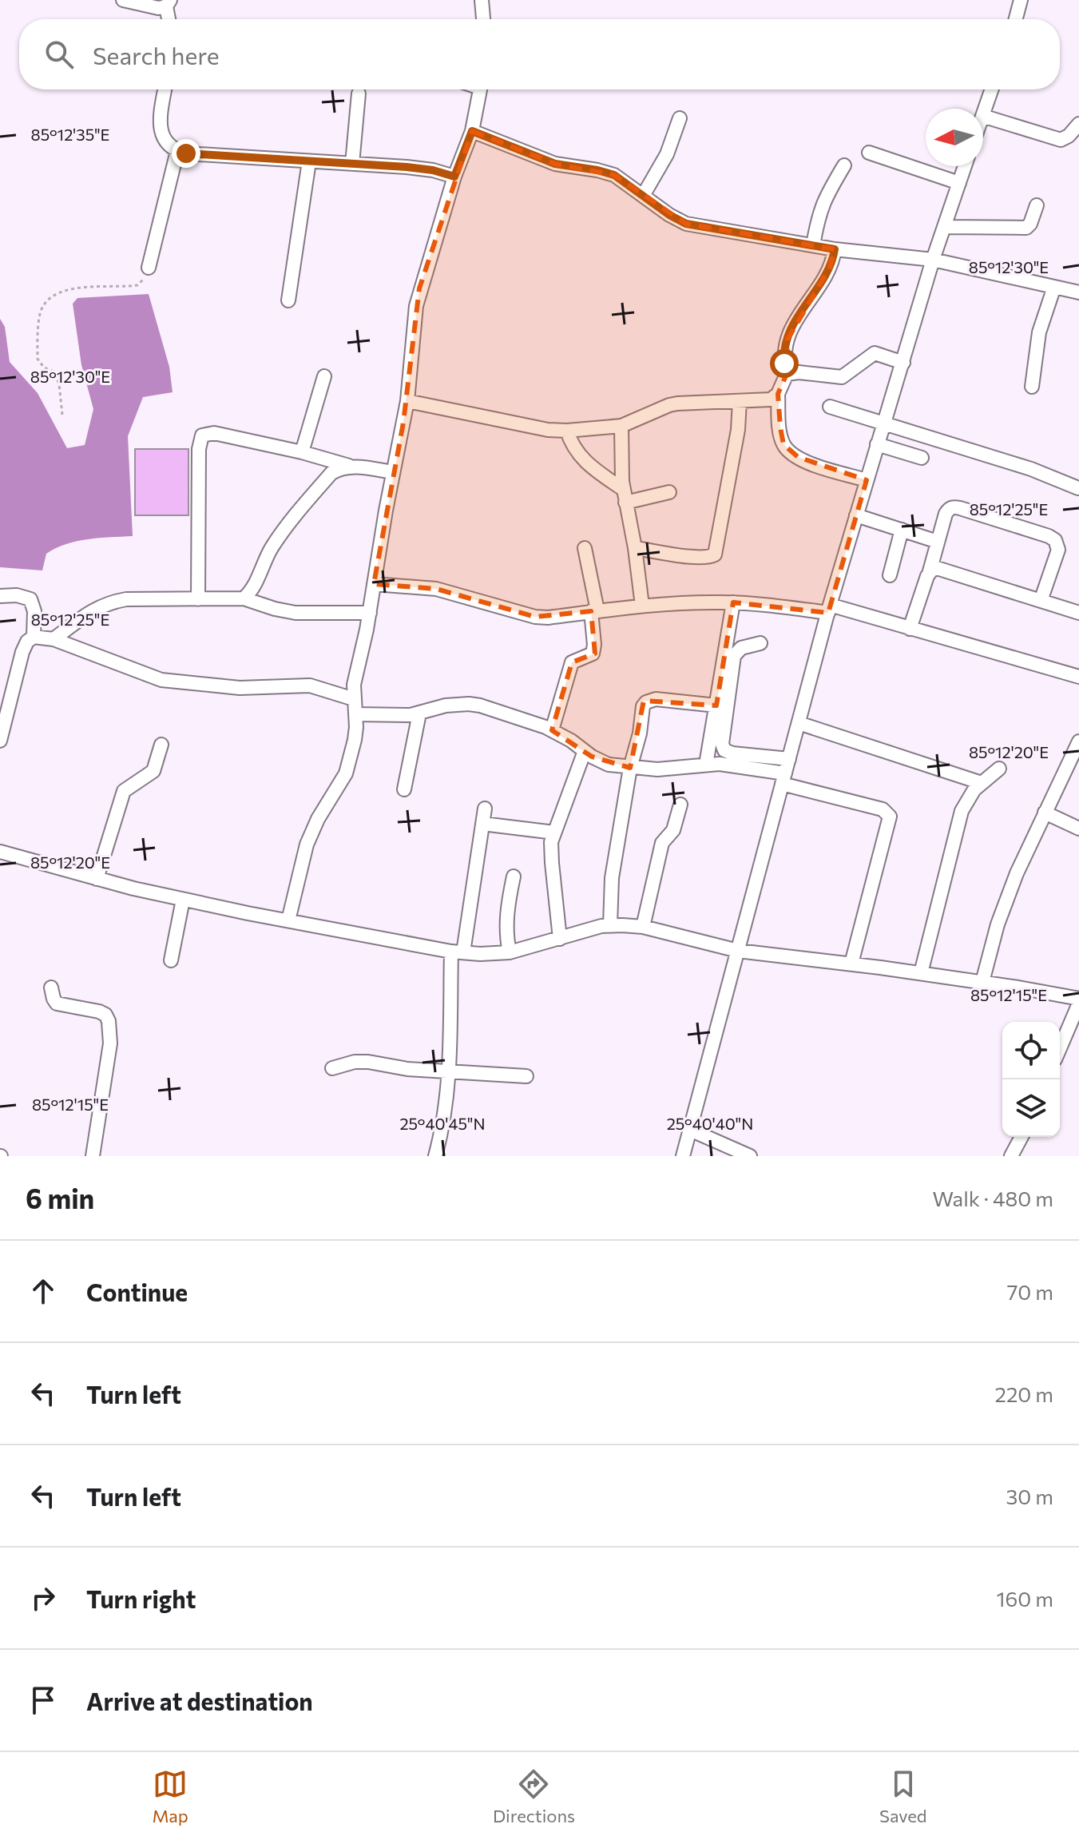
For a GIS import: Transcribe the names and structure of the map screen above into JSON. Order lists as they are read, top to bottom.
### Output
{
  "north": "left",
  "page": {
    "search": "Search here",
    "heading": ["6 min", "Walk · 480 m"],
    "list": [
      ["Continue", "70 m"],
      ["Turn left", "220 m"],
      ["Turn left", "30 m"],
      ["Turn right", "160 m"],
      "Arrive at destination"
    ],
    "nav": ["Map", "Directions", "Saved"]
  },
  "coordinates": [
    "85°12'35\"E",
    "85°12'30\"E",
    "85°12'25\"E",
    "85°12'20\"E",
    "85°12'15\"E",
    "25°40'45\"N",
    "25°40'40\"N"
  ]
}
